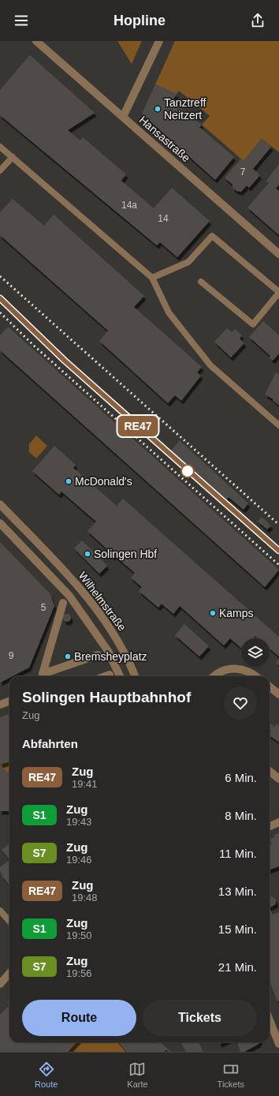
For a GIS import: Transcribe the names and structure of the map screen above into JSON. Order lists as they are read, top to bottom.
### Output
{
  "streets": {
    "street": ["Hansastraße", "Wilhelmstraße"]
  },
  "places": [
    "Tanztreff Neitzert",
    "McDonald's",
    "Solingen Hbf",
    "Kamps",
    "Bremsheyplatz"
  ],
  "house_numbers": [
    "7",
    "14a",
    "14",
    "5",
    "9"
  ],
  "page": {
    "header": "Hopline",
    "on_map": "RE47",
    "heading": [
      ["Solingen Hauptbahnhof", "Zug"],
      "Abfahrten"
    ],
    "list": [
      {
        "mark": "RE47",
        "name": "Zug",
        "note": "19:41",
        "value": "6 Min."
      },
      {
        "mark": "S1",
        "name": "Zug",
        "note": "19:43",
        "value": "8 Min."
      },
      {
        "mark": "S7",
        "name": "Zug",
        "note": "19:46",
        "value": "11 Min."
      },
      {
        "mark": "RE47",
        "name": "Zug",
        "note": "19:48",
        "value": "13 Min."
      },
      {
        "mark": "S1",
        "name": "Zug",
        "note": "19:50",
        "value": "15 Min."
      },
      {
        "mark": "S7",
        "name": "Zug",
        "note": "19:56",
        "value": "21 Min."
      }
    ],
    "buttons": ["Route", "Tickets"],
    "tabs": ["Route", "Karte", "Tickets"]
  }
}
